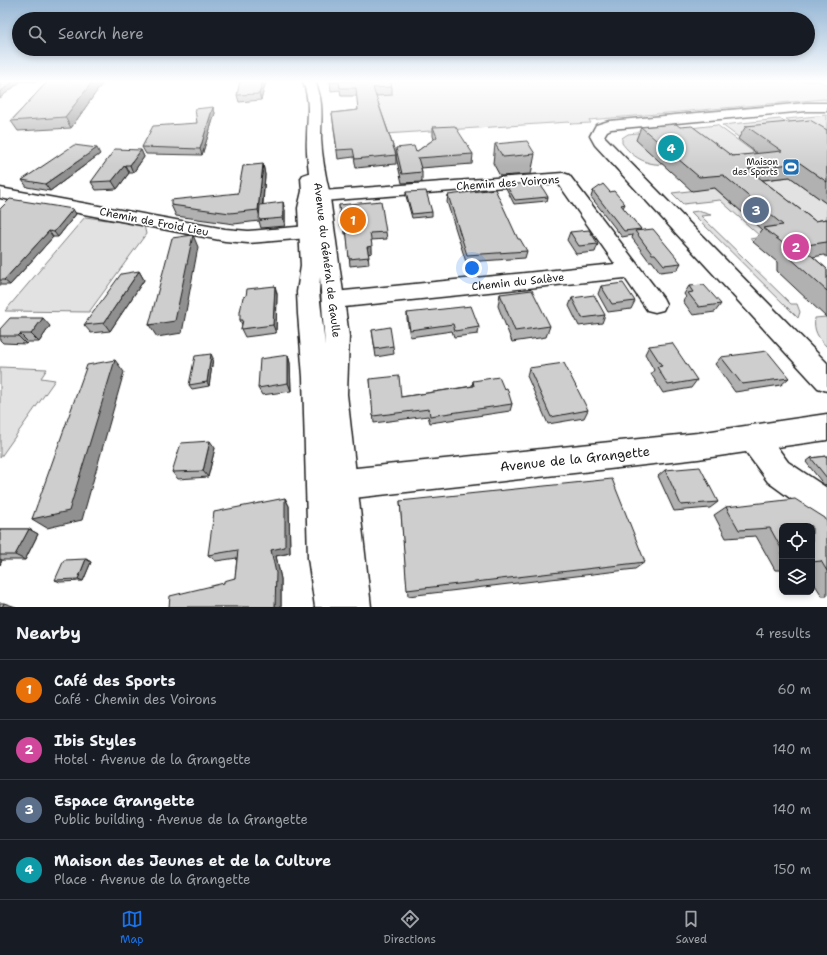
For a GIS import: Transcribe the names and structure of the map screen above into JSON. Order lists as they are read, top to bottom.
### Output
{
  "streets": {
    "street": [
      "Chemin des Voirons",
      "Chemin de Froid Lieu",
      "Avenue du Général de Gaulle",
      "Chemin du Salève",
      "Avenue de la Grangette"
    ]
  },
  "crossings": [
    ["Chemin des Voirons", "Avenue du Général de Gaulle"],
    ["Chemin des Voirons", "Chemin du Salève"],
    ["Chemin de Froid Lieu", "Avenue du Général de Gaulle"],
    ["Avenue du Général de Gaulle", "Chemin du Salève"],
    ["Avenue du Général de Gaulle", "Avenue de la Grangette"]
  ],
  "places": {
    "sports": ["Maison des Sports"]
  },
  "page": {
    "search": "Search here",
    "pins": [
      "4",
      "3",
      "1",
      "2"
    ],
    "heading": ["Nearby", "4 results"],
    "list": [
      {
        "mark": "1",
        "name": "Café des Sports",
        "note": "Café · Chemin des Voirons",
        "value": "60 m"
      },
      {
        "mark": "2",
        "name": "Ibis Styles",
        "note": "Hotel · Avenue de la Grangette",
        "value": "140 m"
      },
      {
        "mark": "3",
        "name": "Espace Grangette",
        "note": "Public building · Avenue de la Grangette",
        "value": "140 m"
      },
      {
        "mark": "4",
        "name": "Maison des Jeunes et de la Culture",
        "note": "Place · Avenue de la Grangette",
        "value": "150 m"
      }
    ],
    "nav": ["Map", "Directions", "Saved"]
  }
}
